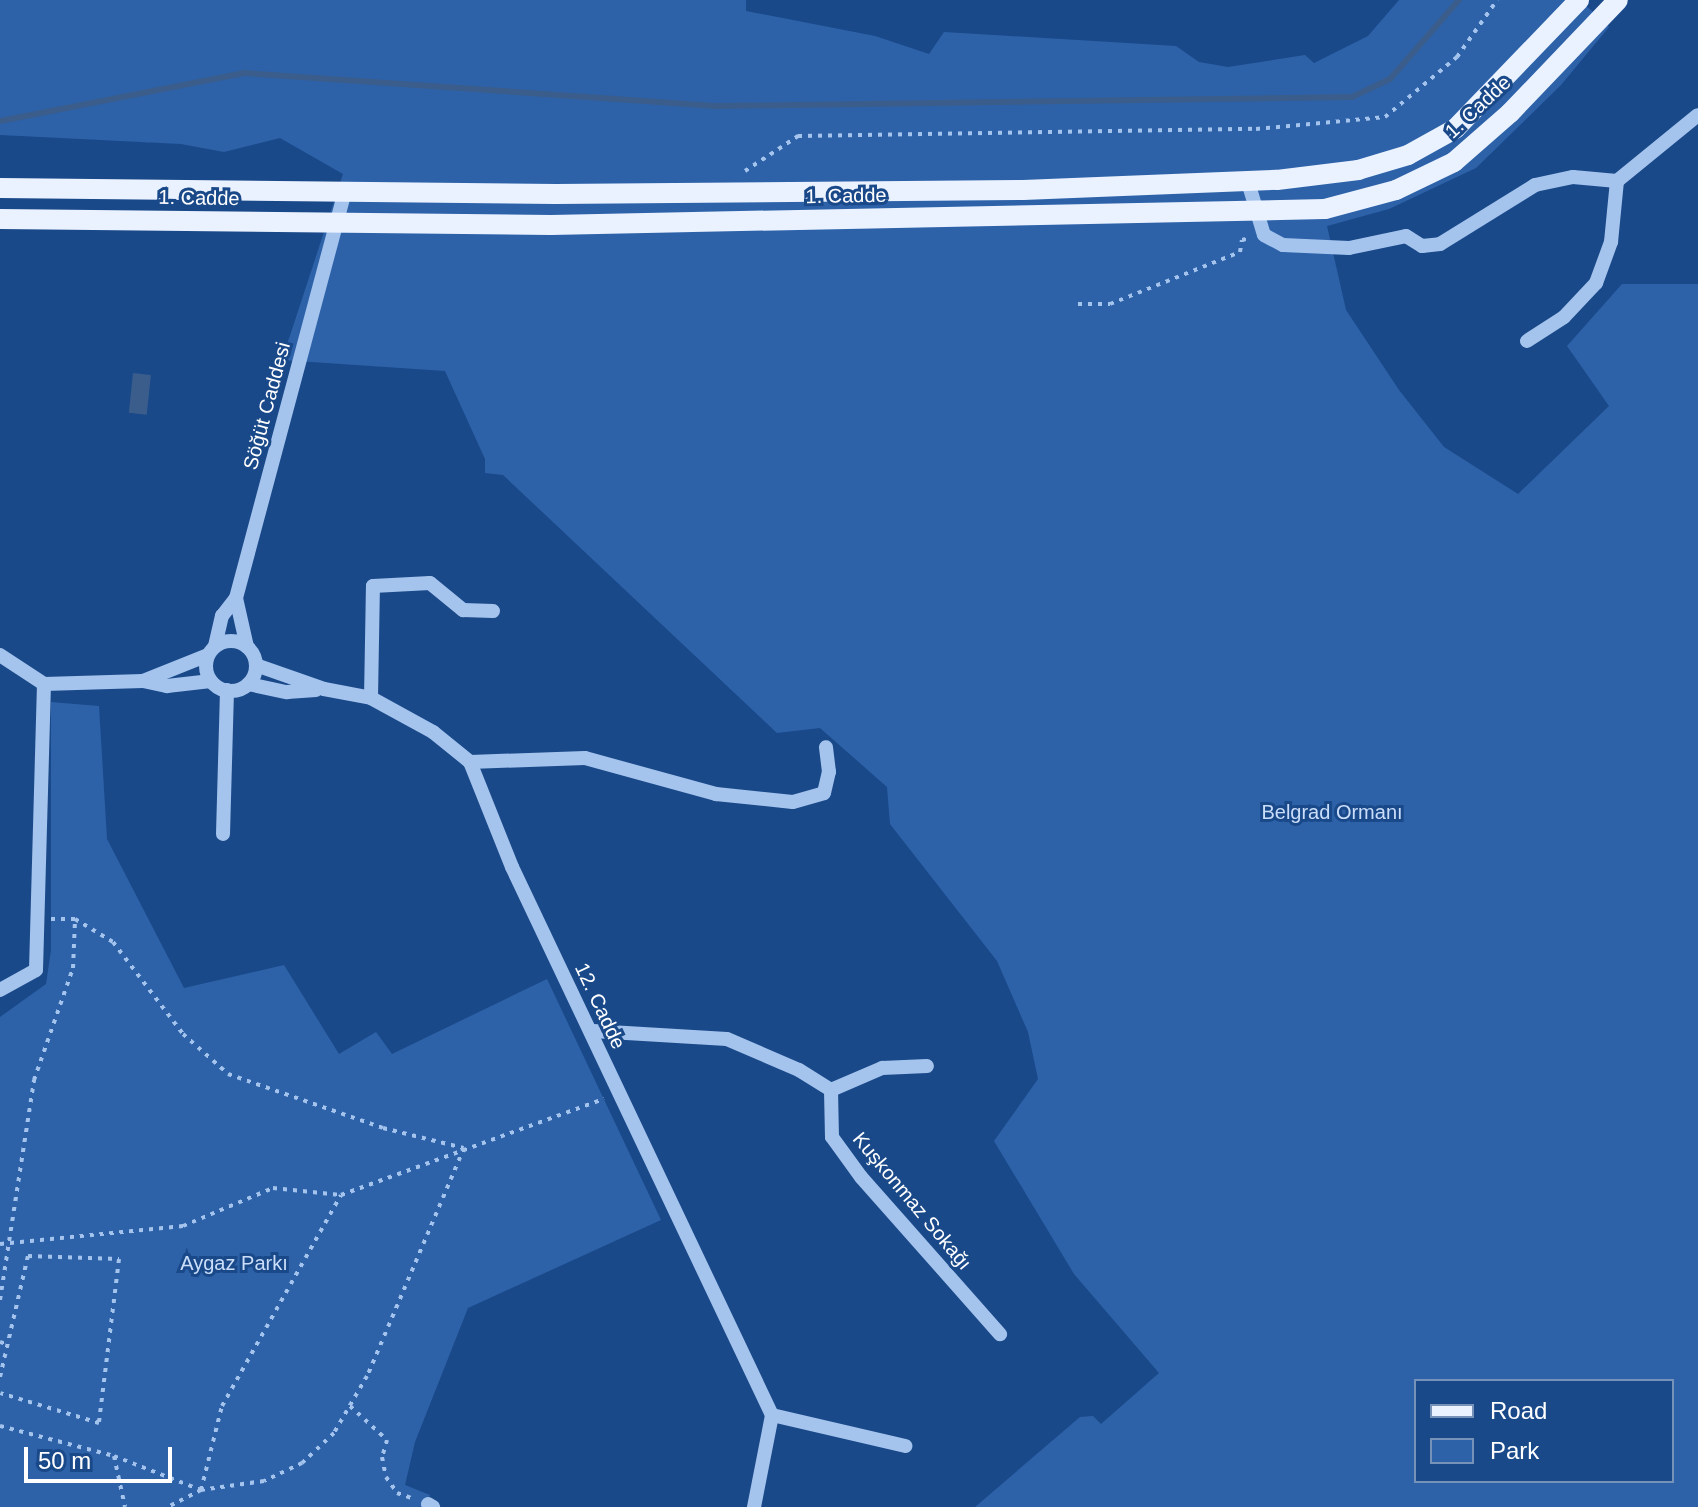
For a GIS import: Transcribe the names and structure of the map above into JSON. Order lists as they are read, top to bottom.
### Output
{
  "streets": {
    "main road": ["1. Cadde"],
    "street": ["Söğüt Caddesi", "12. Cadde", "Kuşkonmaz Sokağı"]
  },
  "crossings": [
    ["1. Cadde", "Söğüt Caddesi"]
  ],
  "parks": ["Belgrad Ormanı", "Aygaz Parkı"],
  "legend": ["Road", "Park"],
  "scale_bar": "50 m"
}
